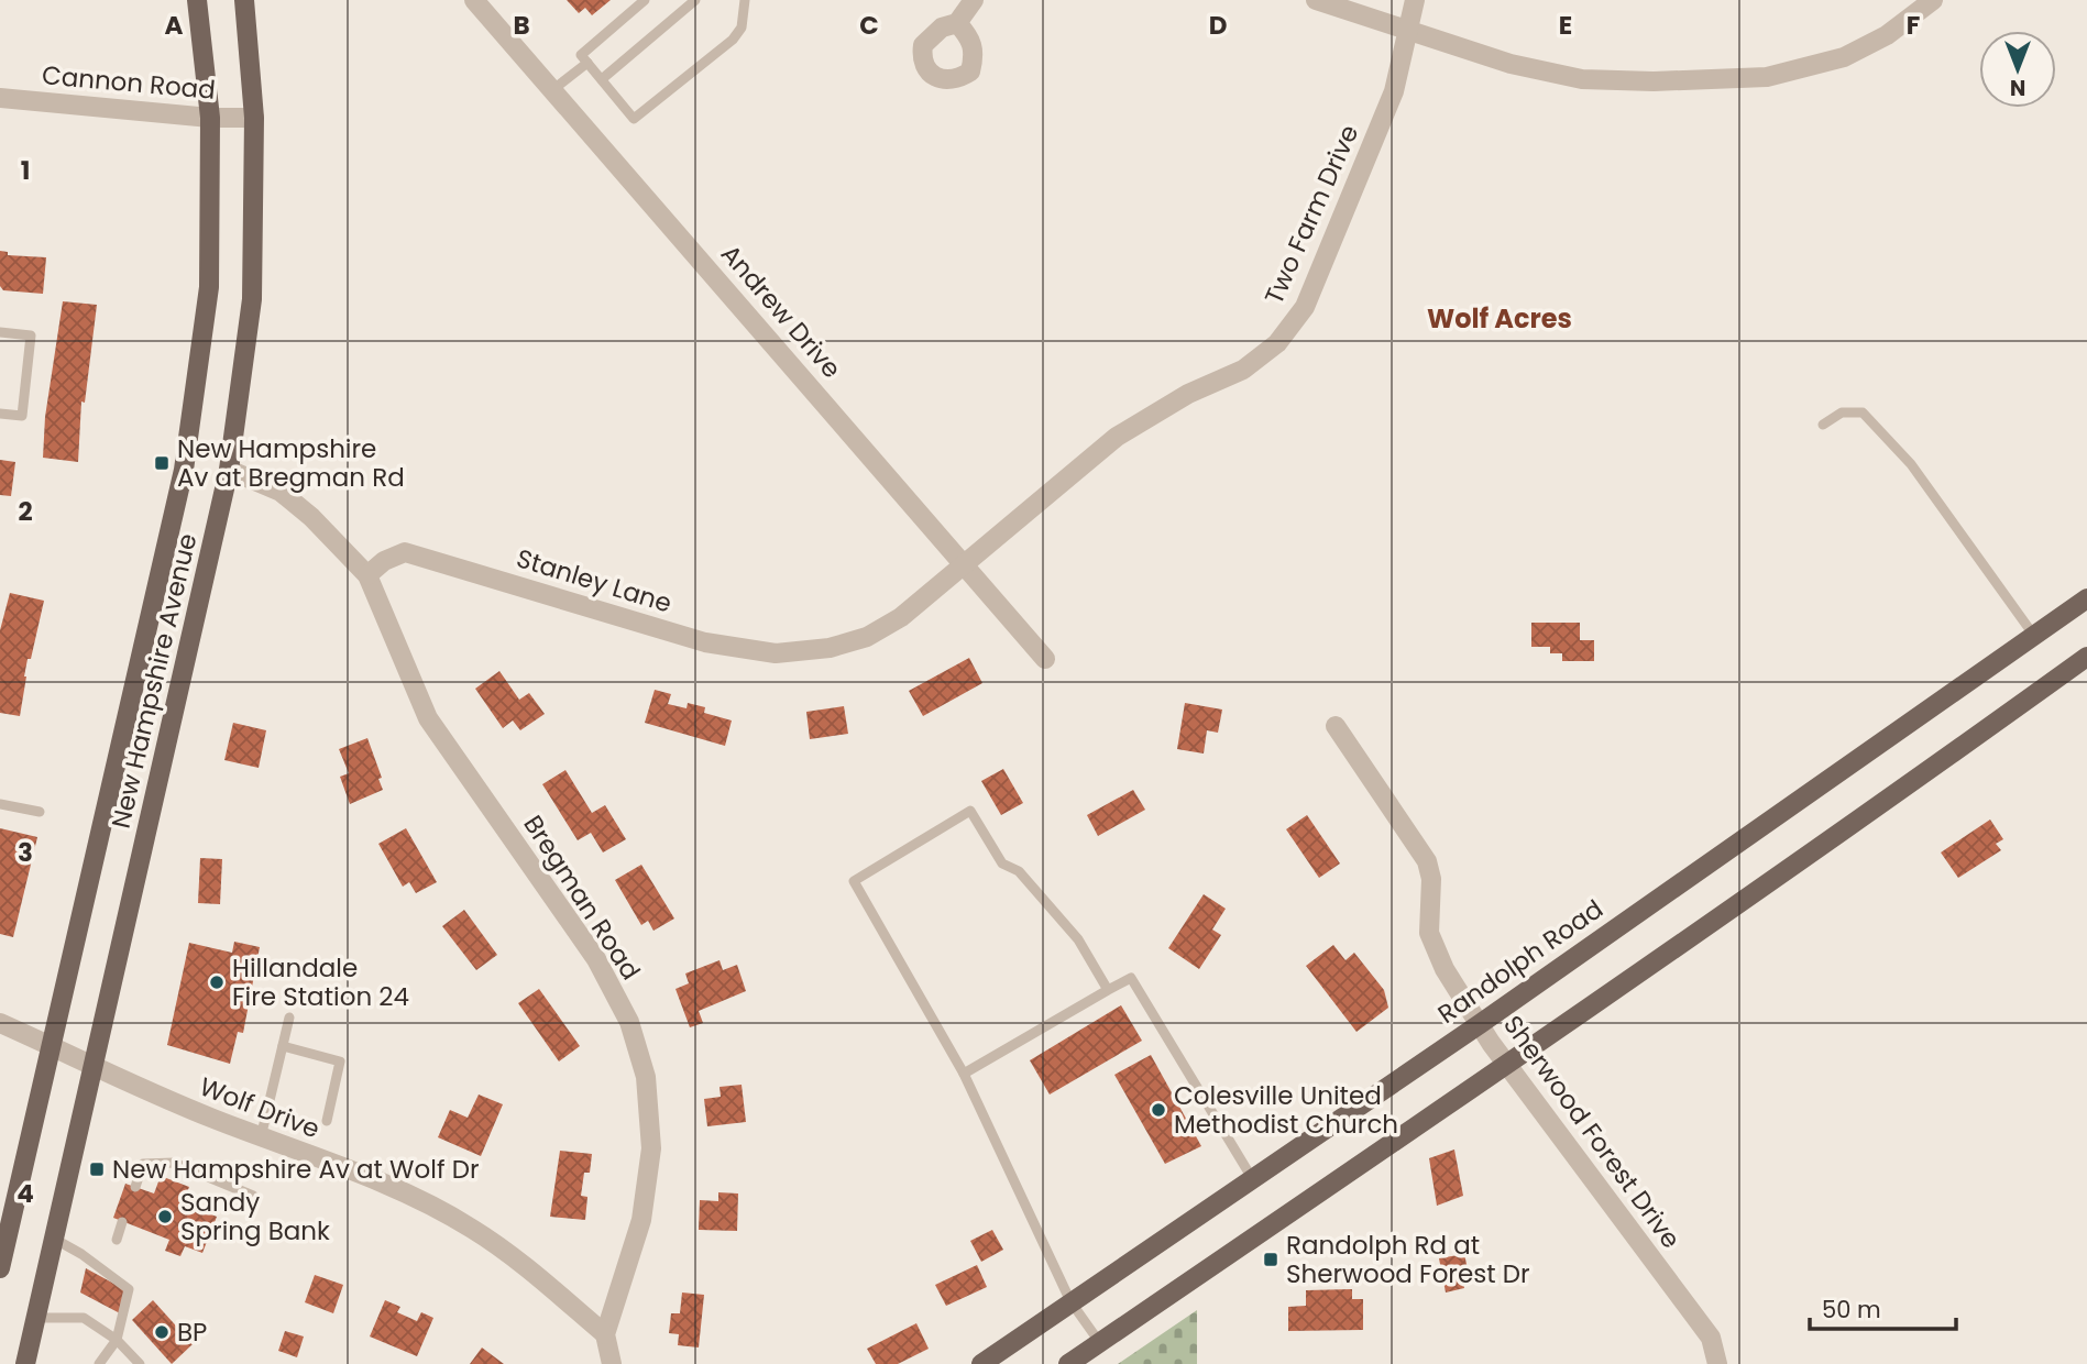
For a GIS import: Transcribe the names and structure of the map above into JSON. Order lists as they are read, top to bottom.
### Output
{
  "streets": {
    "main road": ["New Hampshire Avenue", "Randolph Road"],
    "street": [
      "Cannon Road",
      "Two Farm Drive",
      "Andrew Drive",
      "Stanley Lane",
      "Bregman Road",
      "Wolf Drive",
      "Sherwood Forest Drive"
    ]
  },
  "crossings": [
    ["Cannon Road", "New Hampshire Avenue"],
    ["Two Farm Drive", "Andrew Drive"],
    ["Two Farm Drive", "Stanley Lane"],
    ["Andrew Drive", "Stanley Lane"],
    ["Stanley Lane", "Bregman Road"],
    ["New Hampshire Avenue", "Wolf Drive"],
    ["Bregman Road", "Wolf Drive"],
    ["Randolph Road", "Sherwood Forest Drive"]
  ],
  "districts": ["Wolf Acres"],
  "places": {
    "transit": ["New Hampshire Av at Bregman Rd", "New Hampshire Av at Wolf Dr", "Randolph Rd at Sherwood Forest Dr"],
    "other": [
      "Hillandale Fire Station 24",
      "Colesville United Methodist Church",
      "Sandy Spring Bank",
      "BP"
    ]
  },
  "scale_bar": "50 m",
  "north": "bottom",
  "grid": {
    "columns": [
      "A",
      "B",
      "C",
      "D",
      "E",
      "F"
    ],
    "rows": [
      "1",
      "2",
      "3",
      "4"
    ]
  }
}
